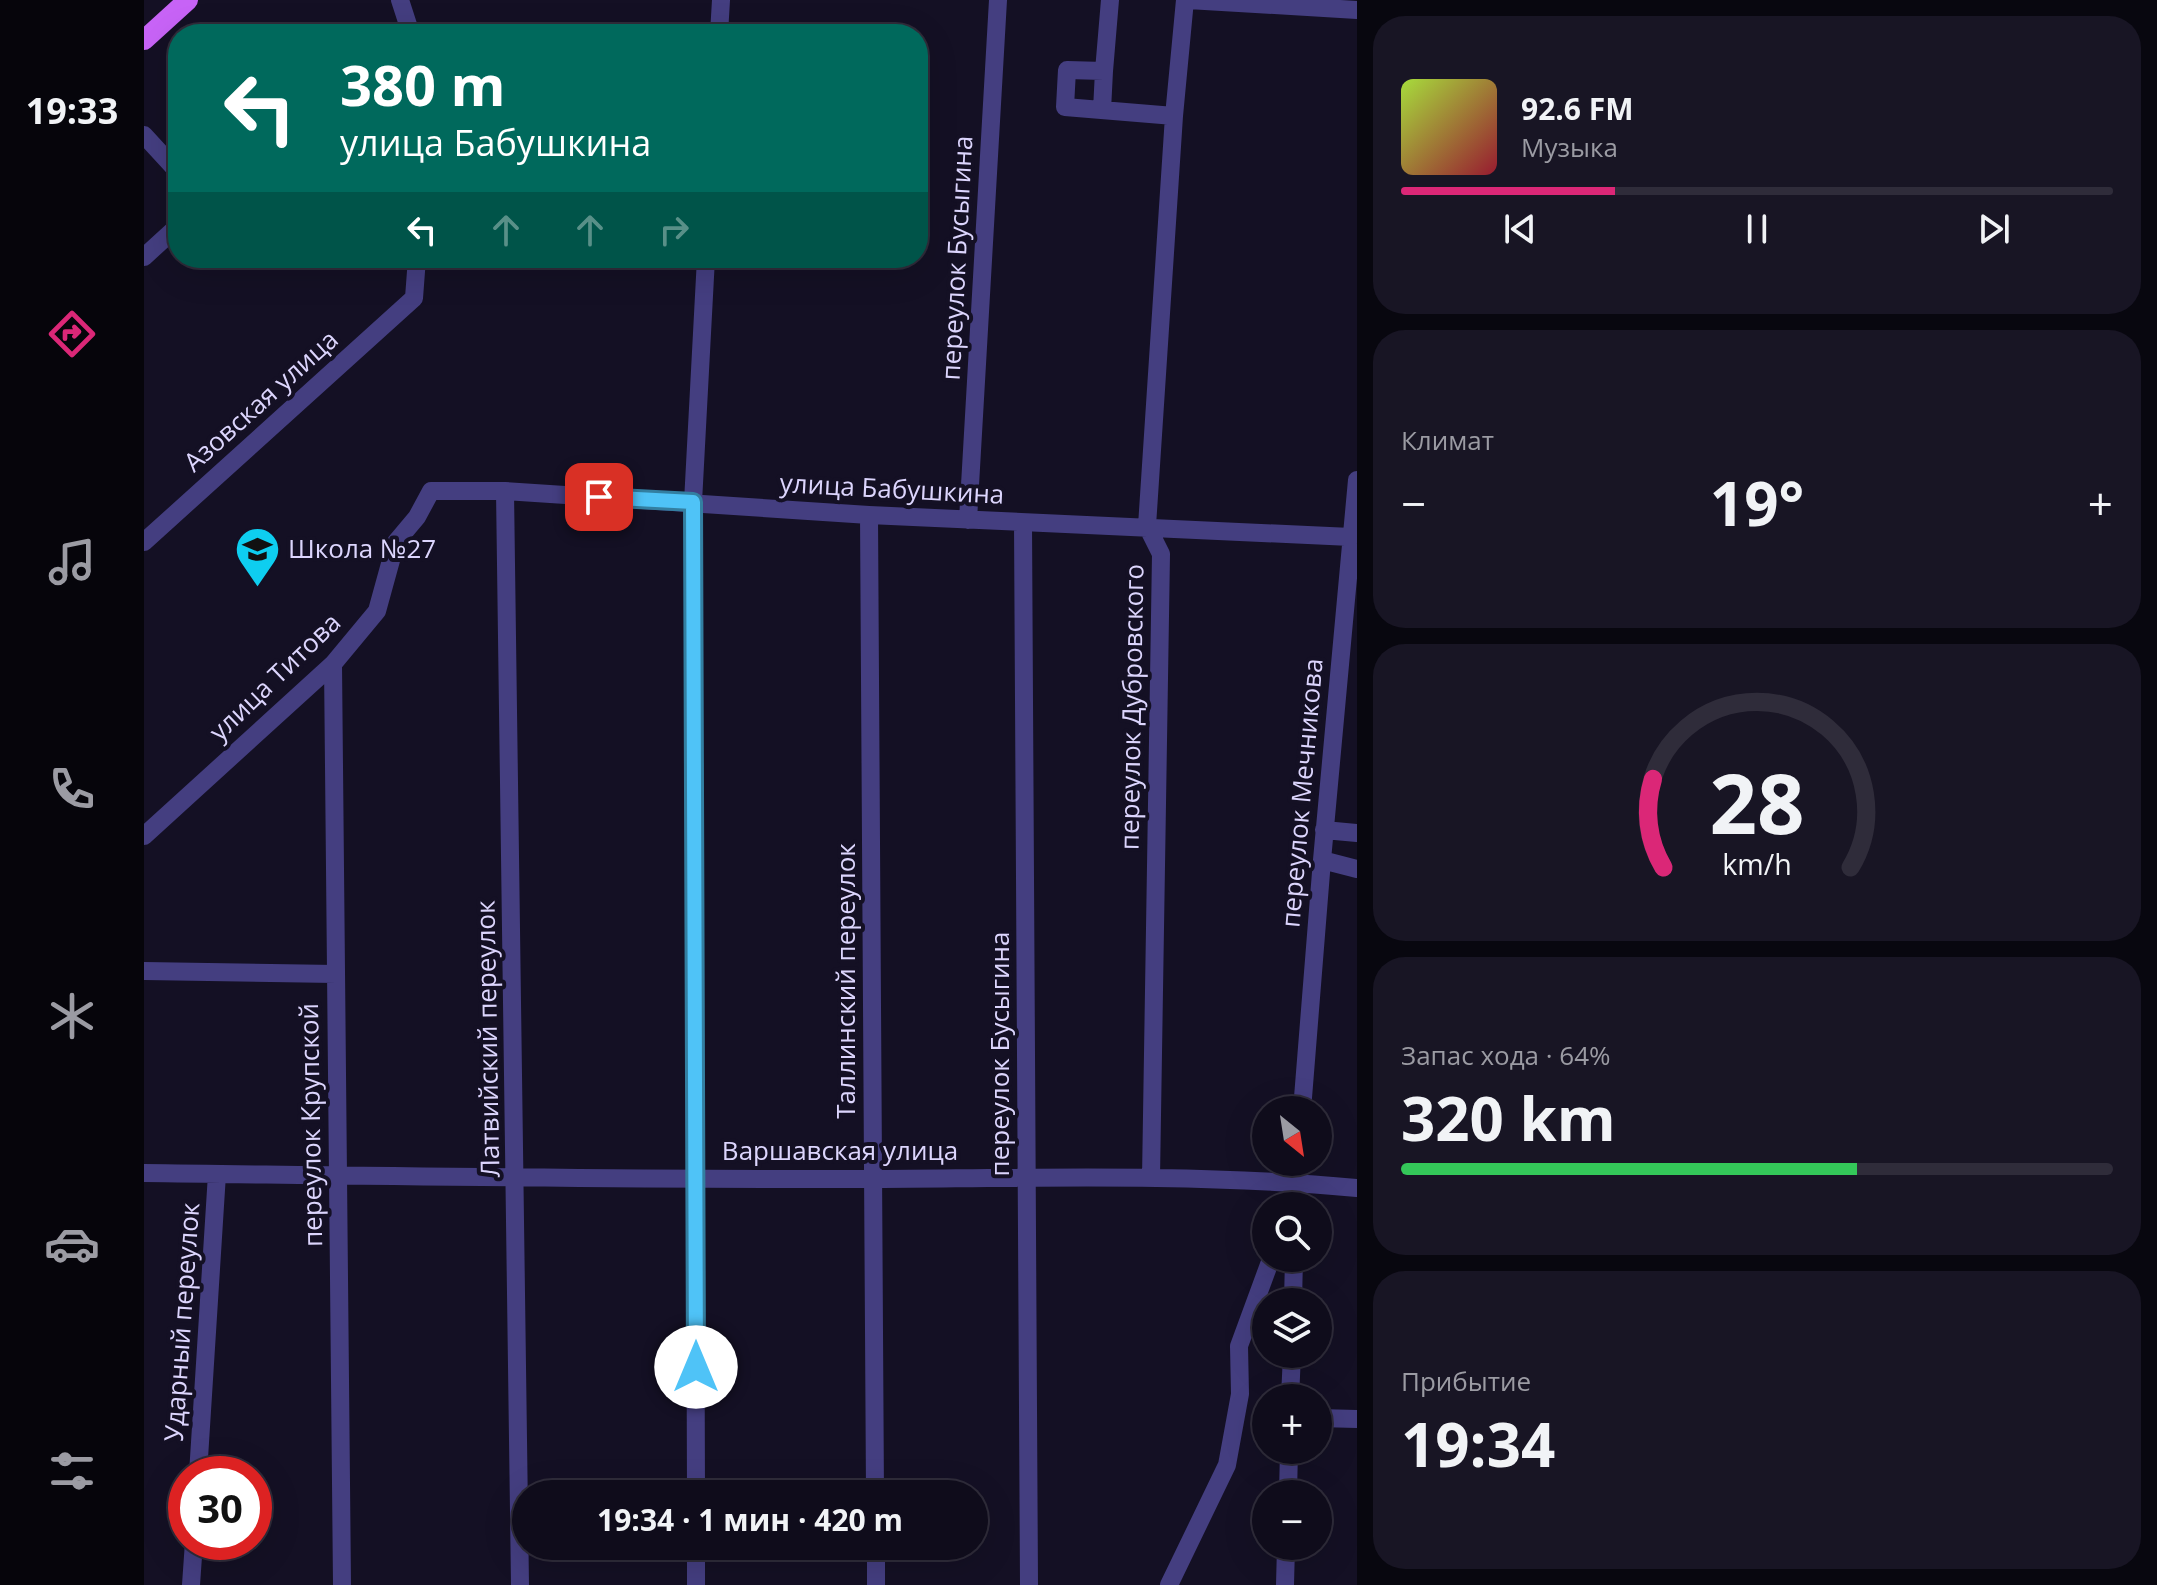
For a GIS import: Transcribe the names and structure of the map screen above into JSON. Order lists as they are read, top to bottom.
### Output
{
  "streets": {
    "street": [
      "переулок Бусыгина",
      "Азовская улица",
      "улица Бабушкина",
      "улица Титова",
      "переулок Дубровского",
      "переулок Мечникова",
      "Таллинский переулок",
      "Латвийский переулок",
      "переулок Крупской",
      "Варшавская улица",
      "Ударный переулок"
    ]
  },
  "crossings": [
    ["переулок Бусыгина", "улица Бабушкина"],
    ["переулок Бусыгина", "Варшавская улица"],
    ["улица Бабушкина", "улица Титова"],
    ["улица Бабушкина", "переулок Дубровского"],
    ["улица Бабушкина", "переулок Мечникова"],
    ["улица Бабушкина", "Таллинский переулок"],
    ["улица Бабушкина", "Латвийский переулок"],
    ["улица Титова", "переулок Крупской"],
    ["переулок Дубровского", "Варшавская улица"],
    ["Таллинский переулок", "Варшавская улица"],
    ["Латвийский переулок", "Варшавская улица"],
    ["переулок Крупской", "Варшавская улица"],
    ["Варшавская улица", "Ударный переулок"]
  ],
  "places": {
    "school or university": ["Школа №27"]
  },
  "north": "bottom right",
  "page": {
    "tabs": "19:33",
    "turn": ["380 m", "улица Бабушкина"],
    "song": ["92.6 FM", "Музыка"],
    "tile": [
      "Климат",
      ["Запас хода · 64%", "320 km"],
      ["Прибытие", "19:34"]
    ],
    "heat": ["−", "19°", "+"],
    "map_buttons": ["+", "−"],
    "limit": "30",
    "trip": "19:34 · 1 мин · 420 m",
    "gauge": ["28", "km/h"]
  }
}
